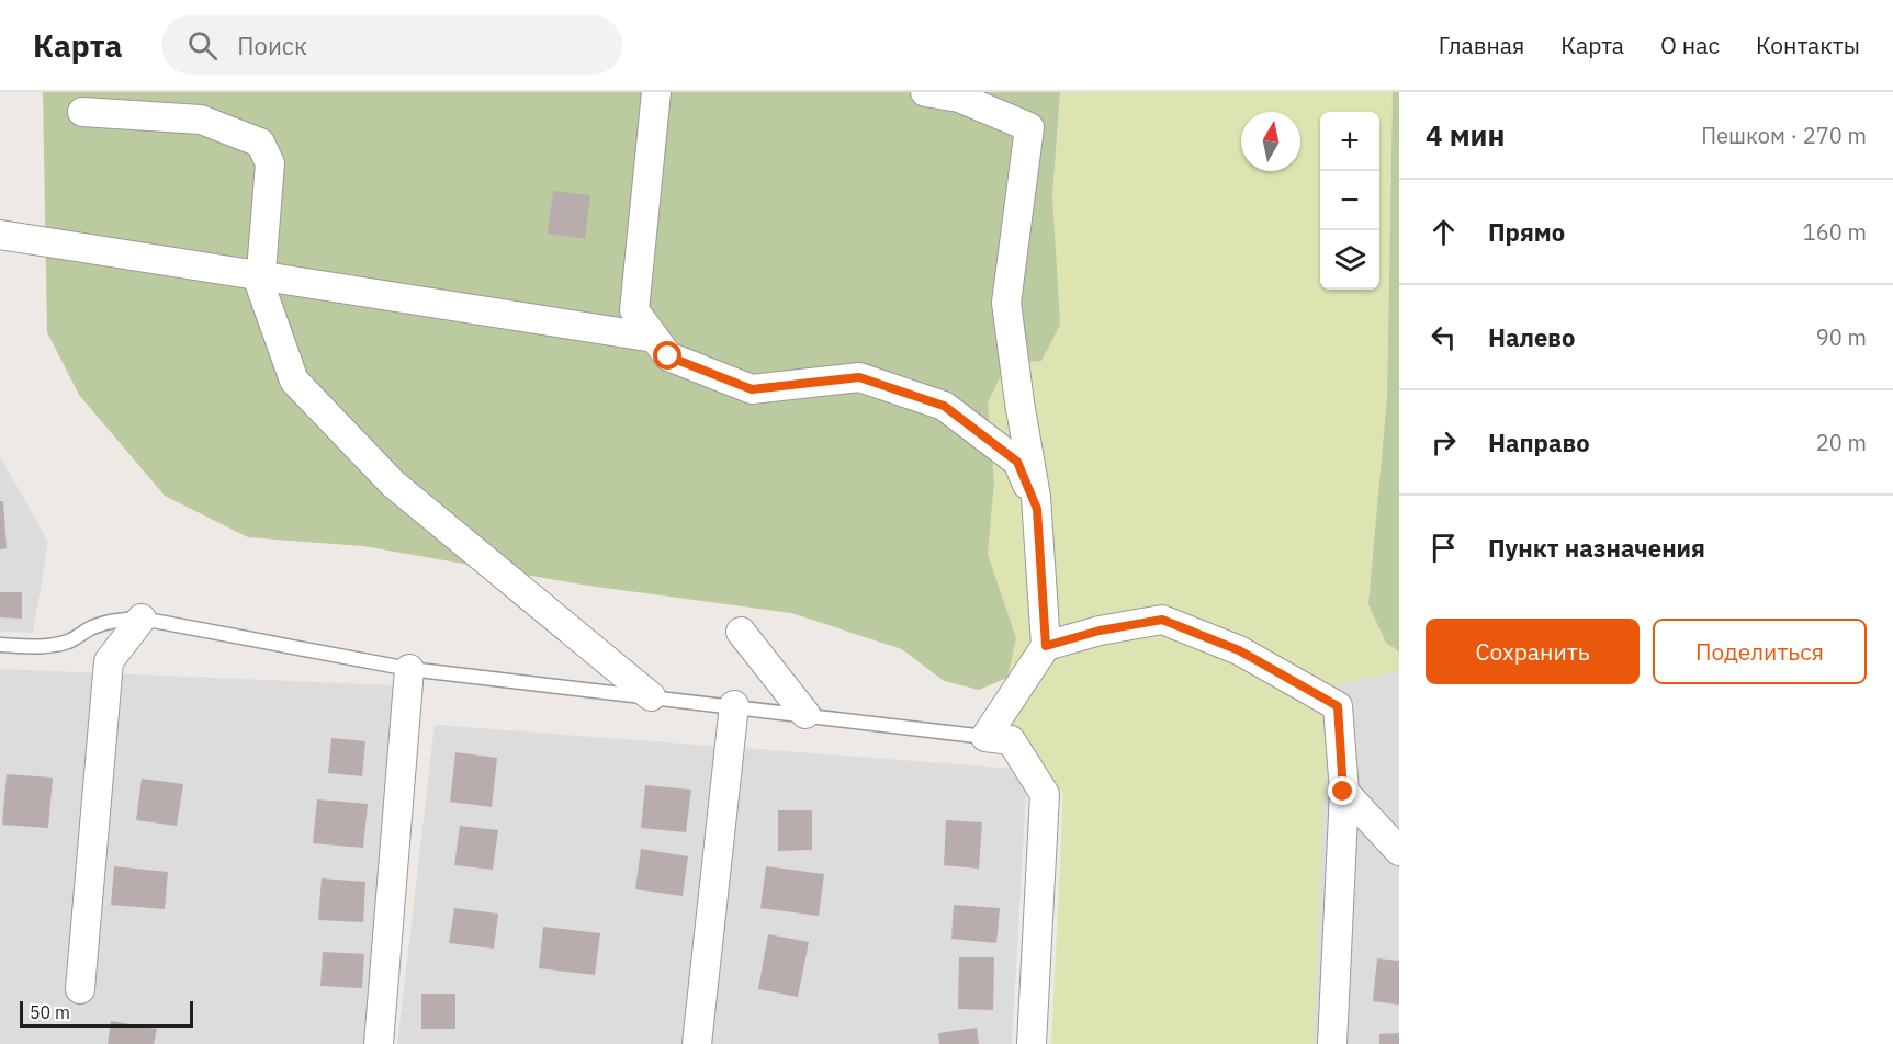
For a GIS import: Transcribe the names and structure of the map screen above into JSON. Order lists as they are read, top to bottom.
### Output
{
  "scale_bar": "50 m",
  "north": "top",
  "page": {
    "header": "Карта",
    "search": "Поиск",
    "nav": [
      "Главная",
      "Карта",
      "О нас",
      "Контакты"
    ],
    "heading": ["4 мин", "Пешком · 270 m"],
    "map_buttons": ["+", "−"],
    "list": [
      ["Прямо", "160 m"],
      ["Налево", "90 m"],
      ["Направо", "20 m"],
      "Пункт назначения"
    ],
    "buttons": ["Сохранить", "Поделиться"],
    "scale": "50 m"
  }
}
